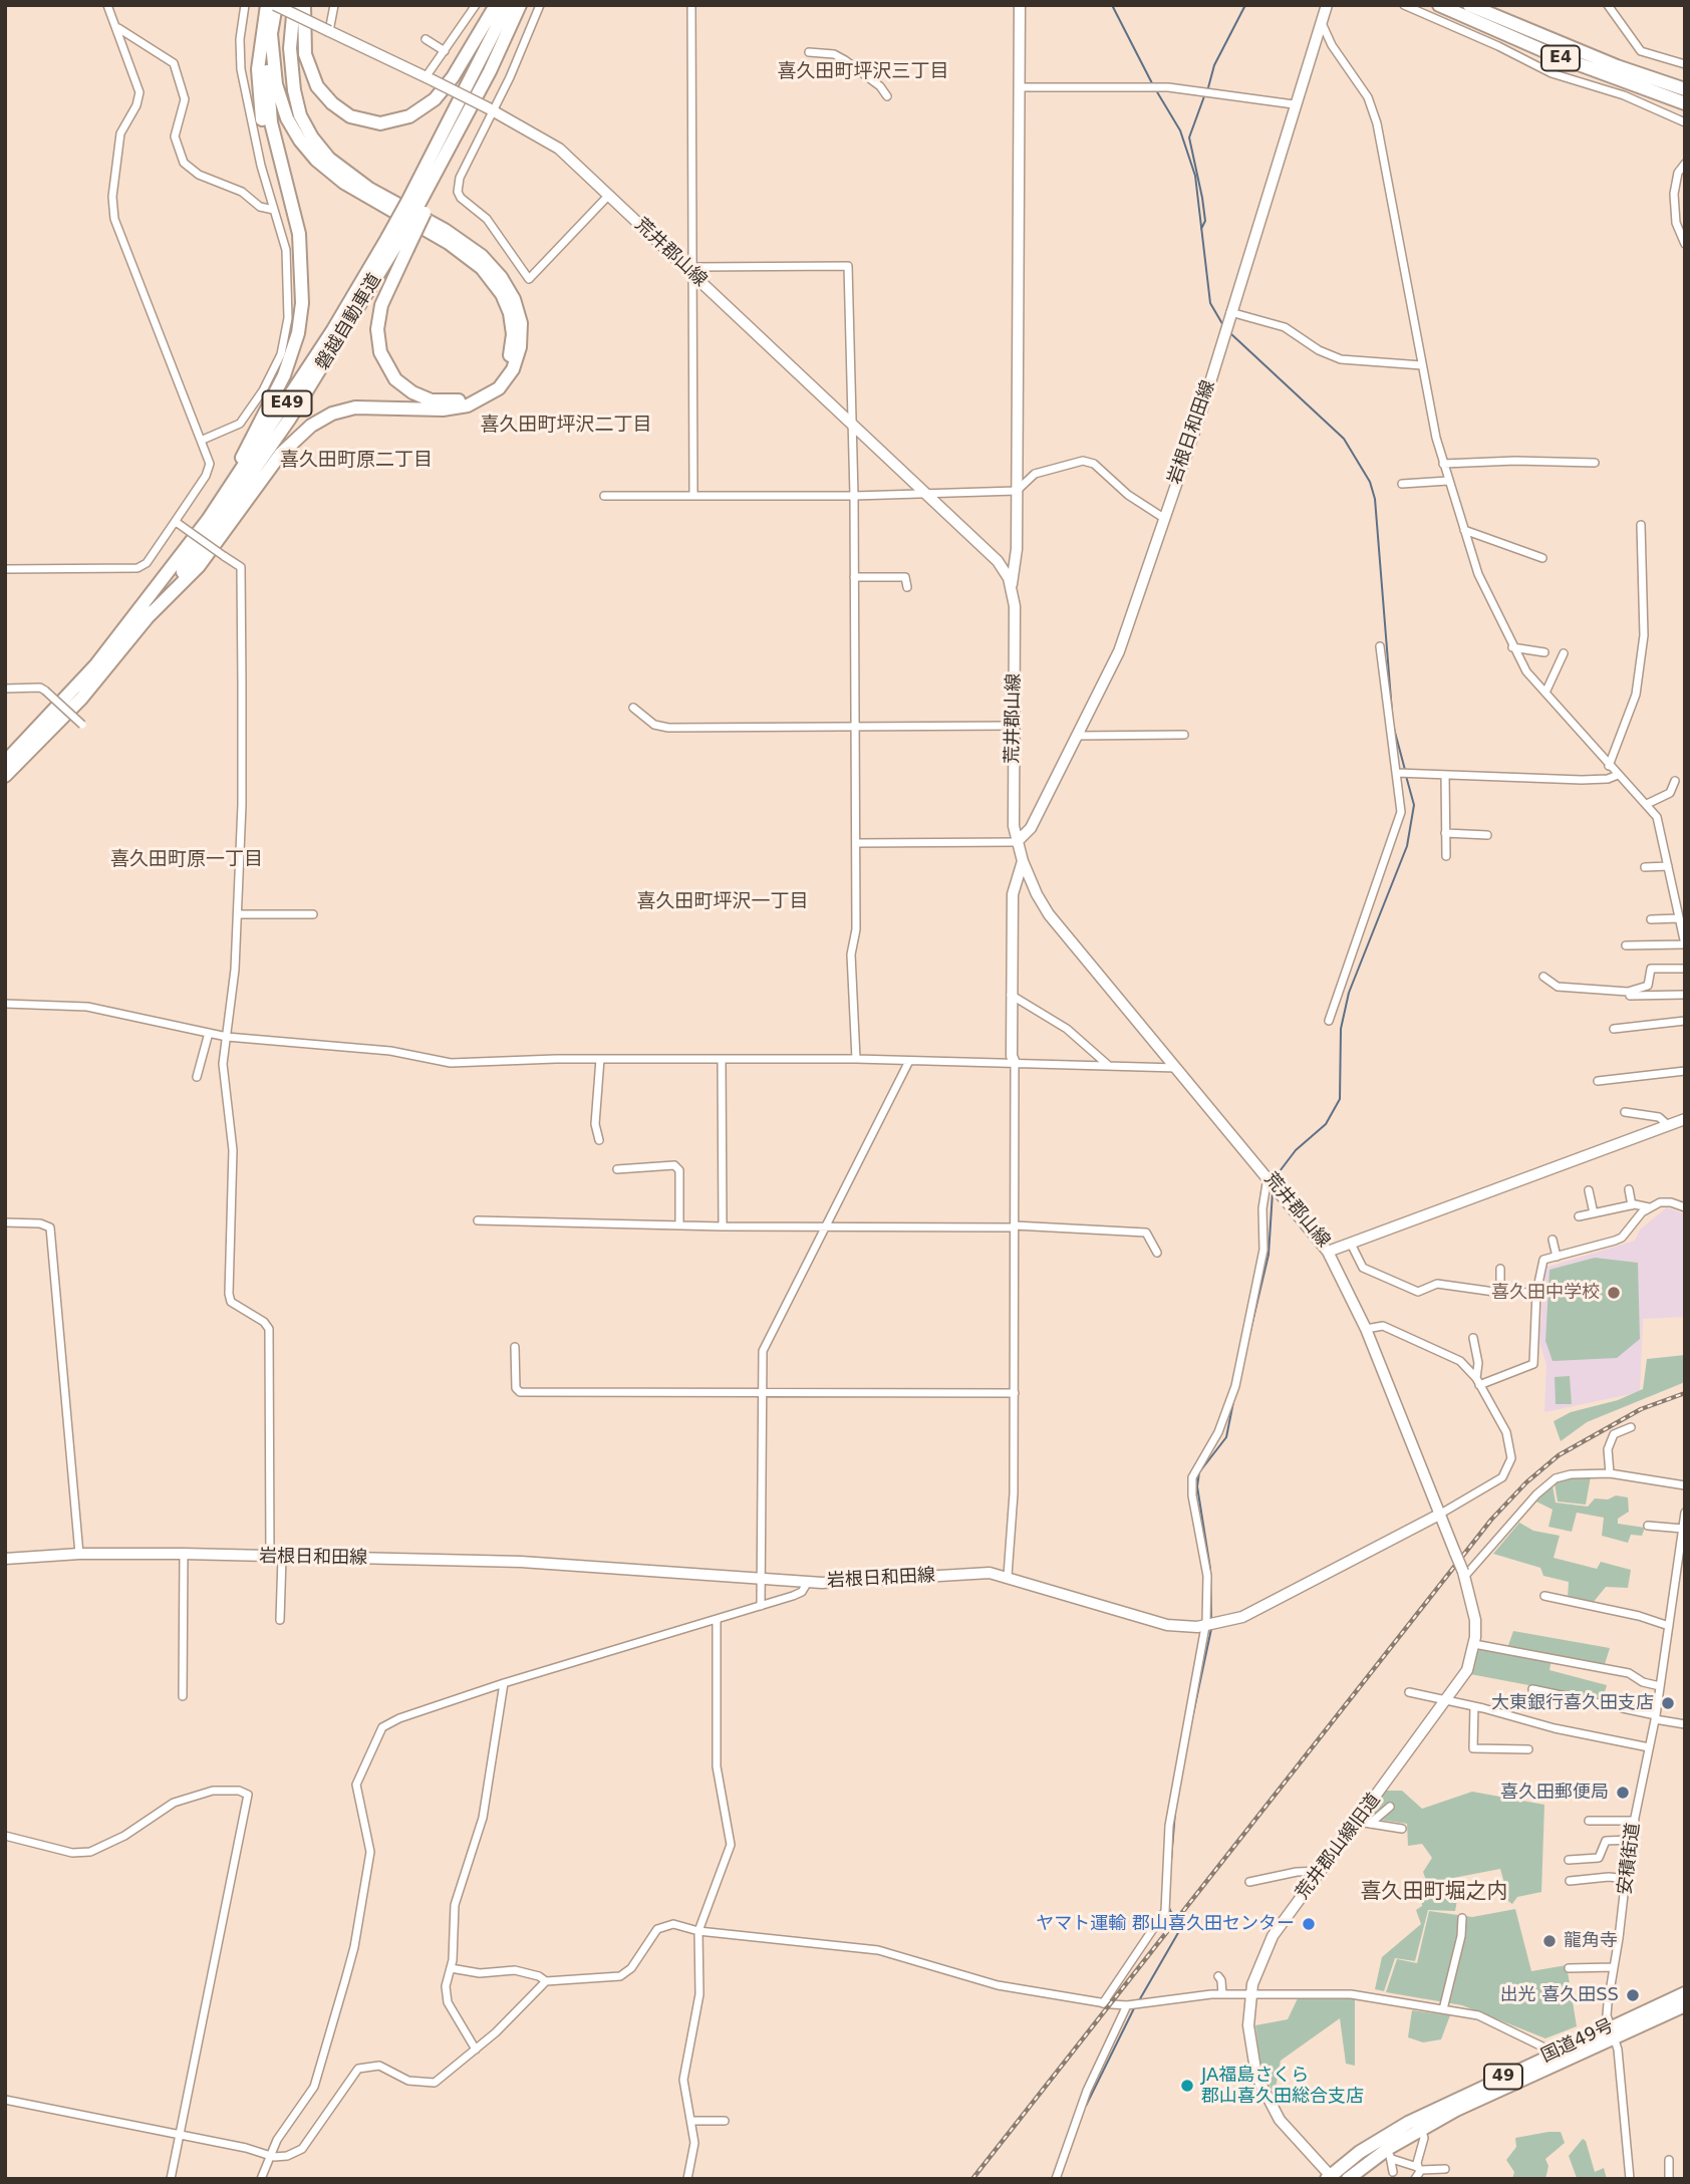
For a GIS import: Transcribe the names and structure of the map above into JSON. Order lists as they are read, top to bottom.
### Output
{
  "streets": {
    "highway": [
      "E4",
      "磐越自動車道",
      "E49",
      "国道49号",
      "49"
    ],
    "main road": ["荒井郡山線", "岩根日和田線", "荒井郡山線旧道"],
    "street": ["安積街道"]
  },
  "crossings": [
    ["荒井郡山線", "岩根日和田線"],
    ["岩根日和田線", "荒井郡山線旧道"],
    ["荒井郡山線旧道", "国道49号"],
    ["安積街道", "国道49号"]
  ],
  "districts": [
    "喜久田町坪沢三丁目",
    "喜久田町坪沢二丁目",
    "喜久田町原二丁目",
    "喜久田町原一丁目",
    "喜久田町坪沢一丁目",
    "喜久田町堀之内"
  ],
  "places": [
    "喜久田中学校",
    "大東銀行喜久田支店",
    "喜久田郵便局",
    "ヤマト運輸 郡山喜久田センター",
    "龍角寺",
    "出光 喜久田SS",
    "JA福島さくら 郡山喜久田総合支店"
  ]
}
